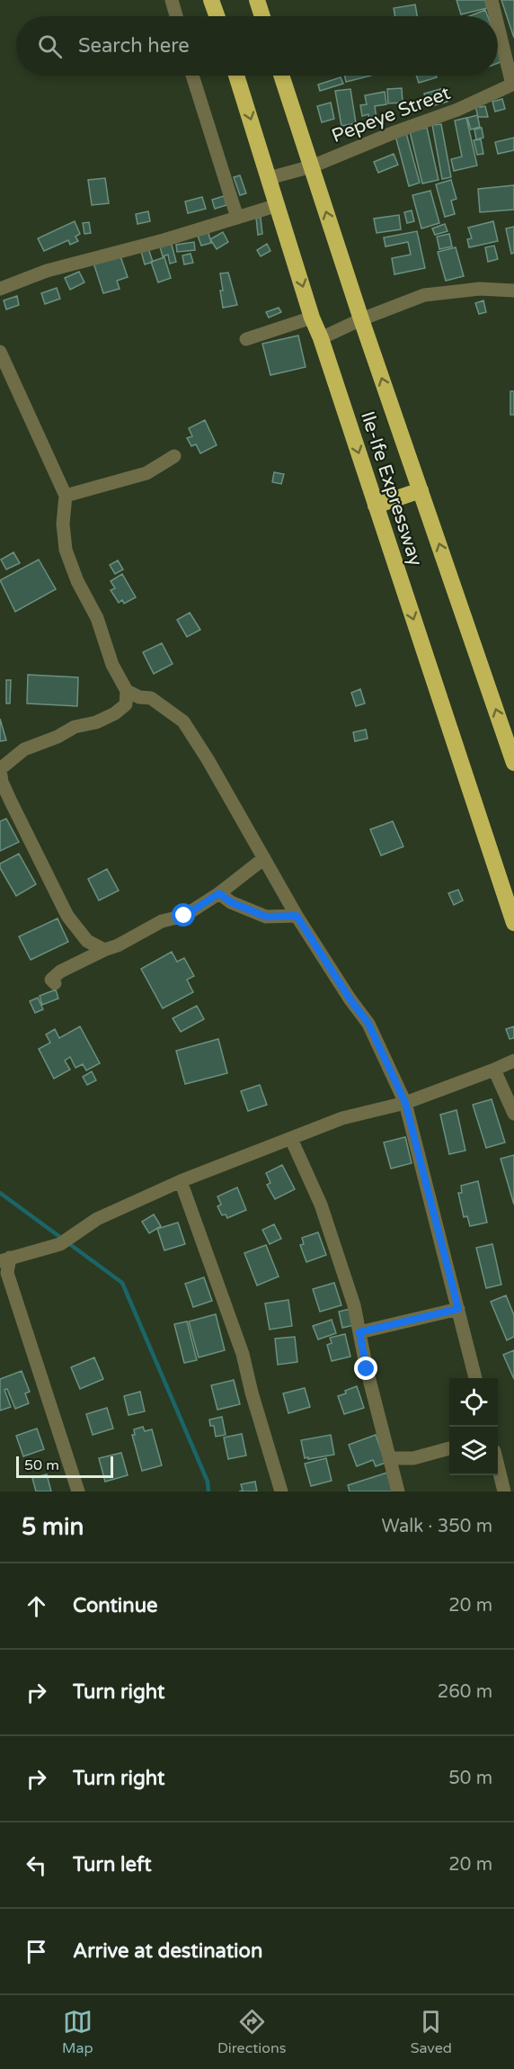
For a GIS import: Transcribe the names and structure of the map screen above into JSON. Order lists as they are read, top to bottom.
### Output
{
  "streets": {
    "highway": ["Ile-Ife Expressway"],
    "street": ["Pepeye Street"]
  },
  "crossings": [
    ["Pepeye Street", "Ile-Ife Expressway"]
  ],
  "scale_bar": "50 m",
  "page": {
    "search": "Search here",
    "scale": "50 m",
    "heading": ["5 min", "Walk · 350 m"],
    "list": [
      ["Continue", "20 m"],
      ["Turn right", "260 m"],
      ["Turn right", "50 m"],
      ["Turn left", "20 m"],
      "Arrive at destination"
    ],
    "nav": ["Map", "Directions", "Saved"]
  }
}
